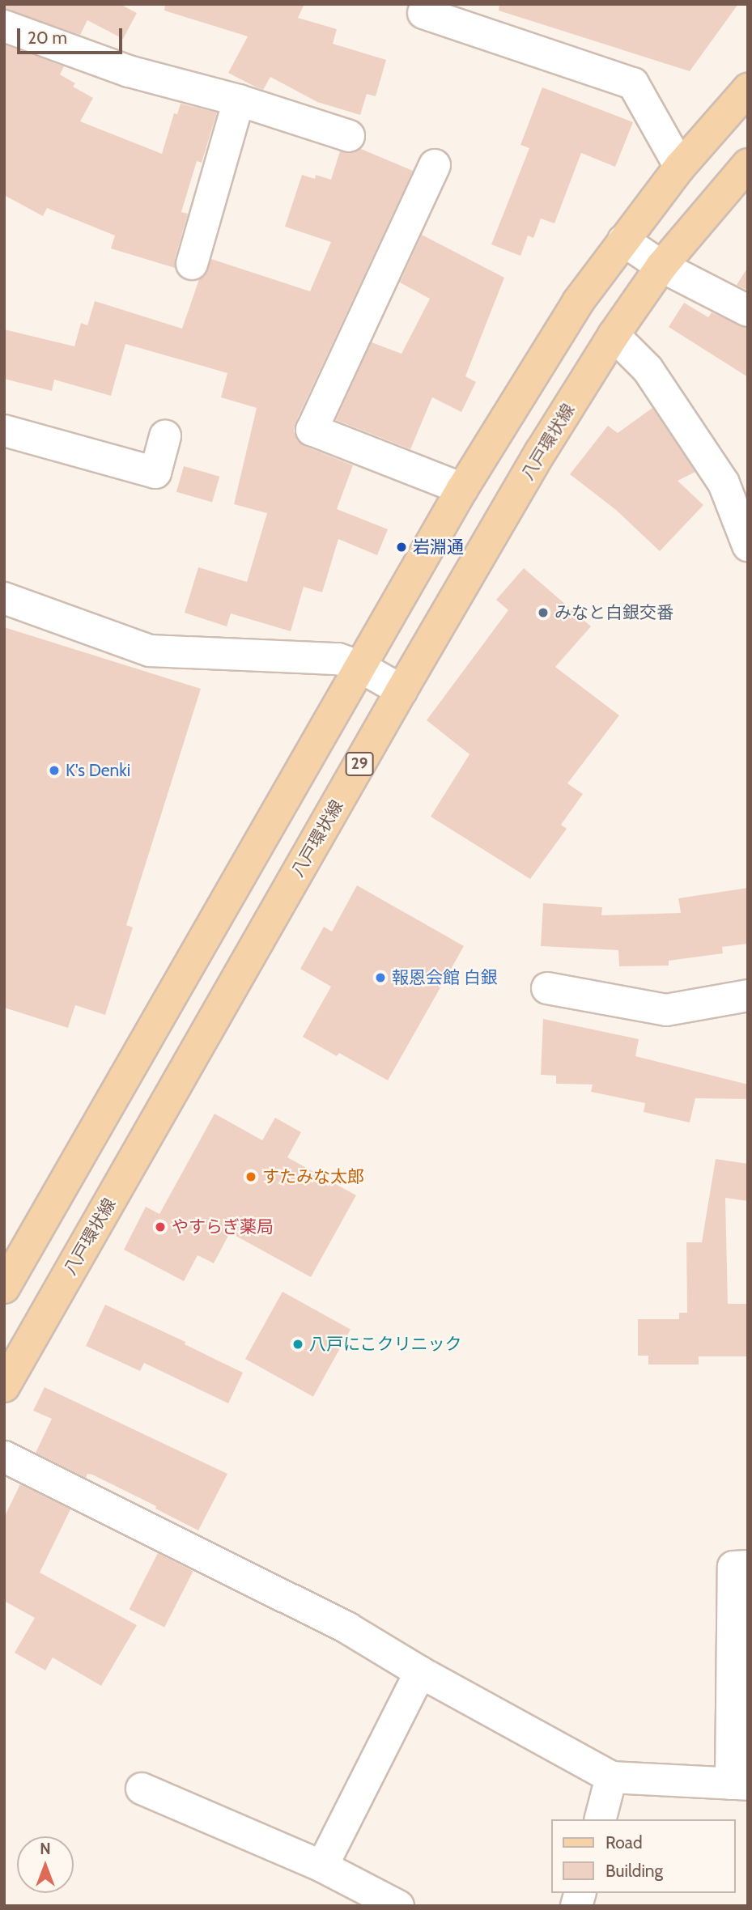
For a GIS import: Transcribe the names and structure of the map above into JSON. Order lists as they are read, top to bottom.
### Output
{
  "streets": {
    "main road": ["八戸環状線", "29"]
  },
  "places": [
    "岩淵通",
    "みなと白銀交番",
    "K's Denki",
    "報恩会館 白銀",
    "すたみな太郎",
    "やすらぎ薬局",
    "八戸にこクリニック"
  ],
  "legend": ["Road", "Building"],
  "scale_bar": "20 m",
  "north": "top"
}
